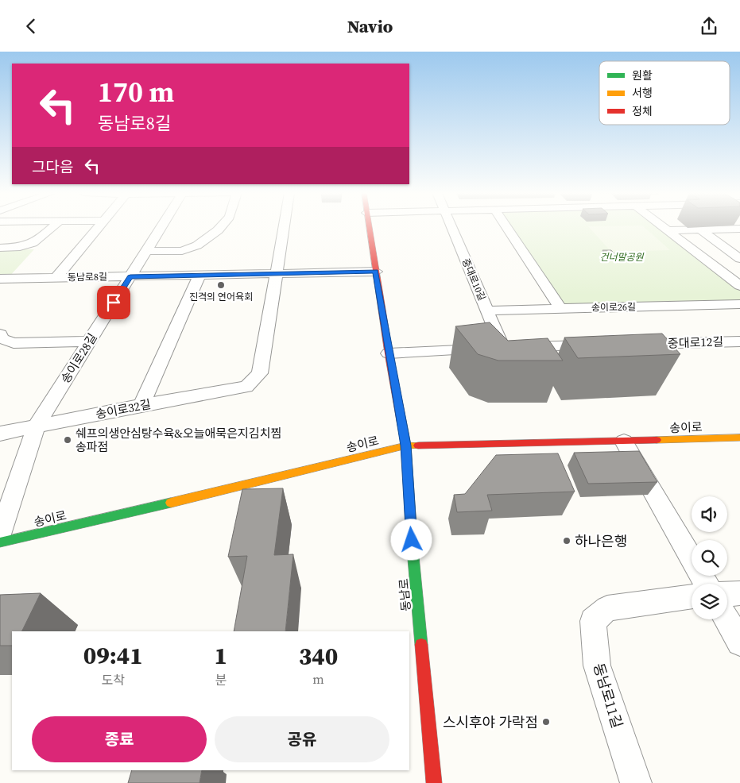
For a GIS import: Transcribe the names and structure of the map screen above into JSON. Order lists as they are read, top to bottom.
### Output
{
  "streets": {
    "main road": ["송이로", "동남로"],
    "street": [
      "동남로8길",
      "중대로10길",
      "송이로26길",
      "중대로12길",
      "송이로28길",
      "송이로32길",
      "동남로11길"
    ]
  },
  "crossings": [
    ["동남로8길", "송이로28길"],
    ["동남로8길", "송이로32길"],
    ["동남로8길", "동남로"],
    ["중대로10길", "송이로26길"],
    ["송이로28길", "송이로32길"],
    ["송이로", "동남로"]
  ],
  "parks": ["건너말공원"],
  "places": [
    "진격의 연어육회",
    "쉐프의생안심탕수육&오늘애묵은지김치찜 송파점",
    "하나은행",
    "스시후야 가락점"
  ],
  "legend": ["원활", "서행", "정체"],
  "page": {
    "header": "Navio",
    "turn": ["170 m", "동남로8길"],
    "then": "그다음",
    "eta": [
      "09:41",
      "도착",
      "1",
      "분",
      "340",
      "m"
    ],
    "buttons": ["종료", "공유"]
  }
}
